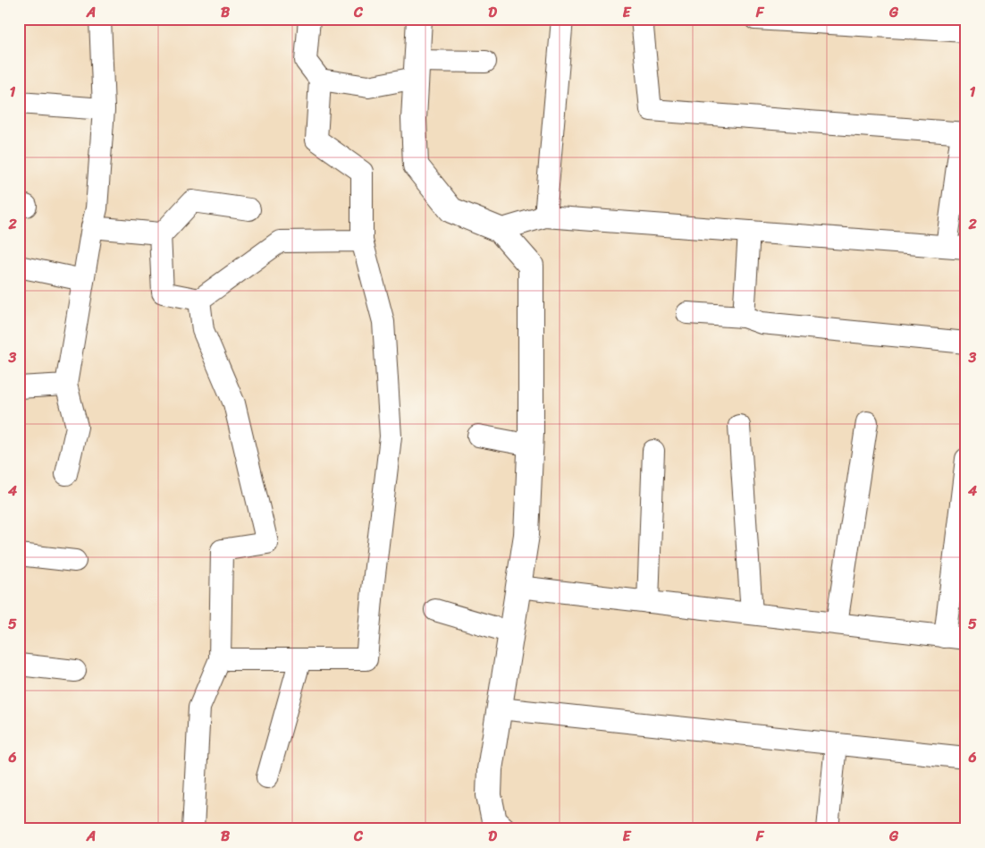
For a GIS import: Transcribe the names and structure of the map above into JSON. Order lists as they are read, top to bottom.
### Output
{
  "grid": {
    "columns": [
      "A",
      "B",
      "C",
      "D",
      "E",
      "F",
      "G"
    ],
    "rows": [
      "1",
      "2",
      "3",
      "4",
      "5",
      "6"
    ]
  }
}
